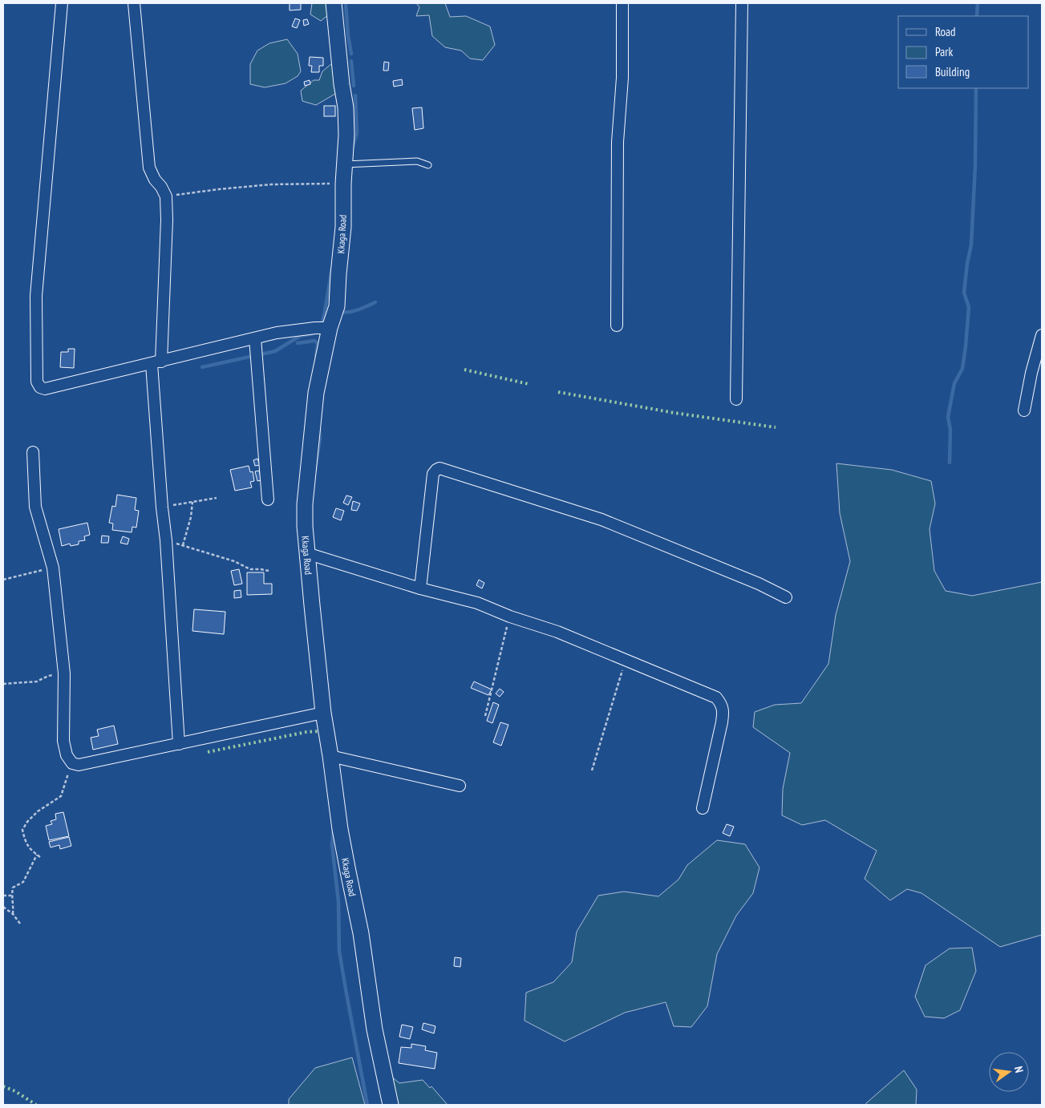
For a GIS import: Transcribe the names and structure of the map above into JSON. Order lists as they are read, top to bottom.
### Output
{
  "streets": {
    "street": ["Kkaga Road"]
  },
  "legend": ["Road", "Park", "Building"],
  "north": "right"
}
